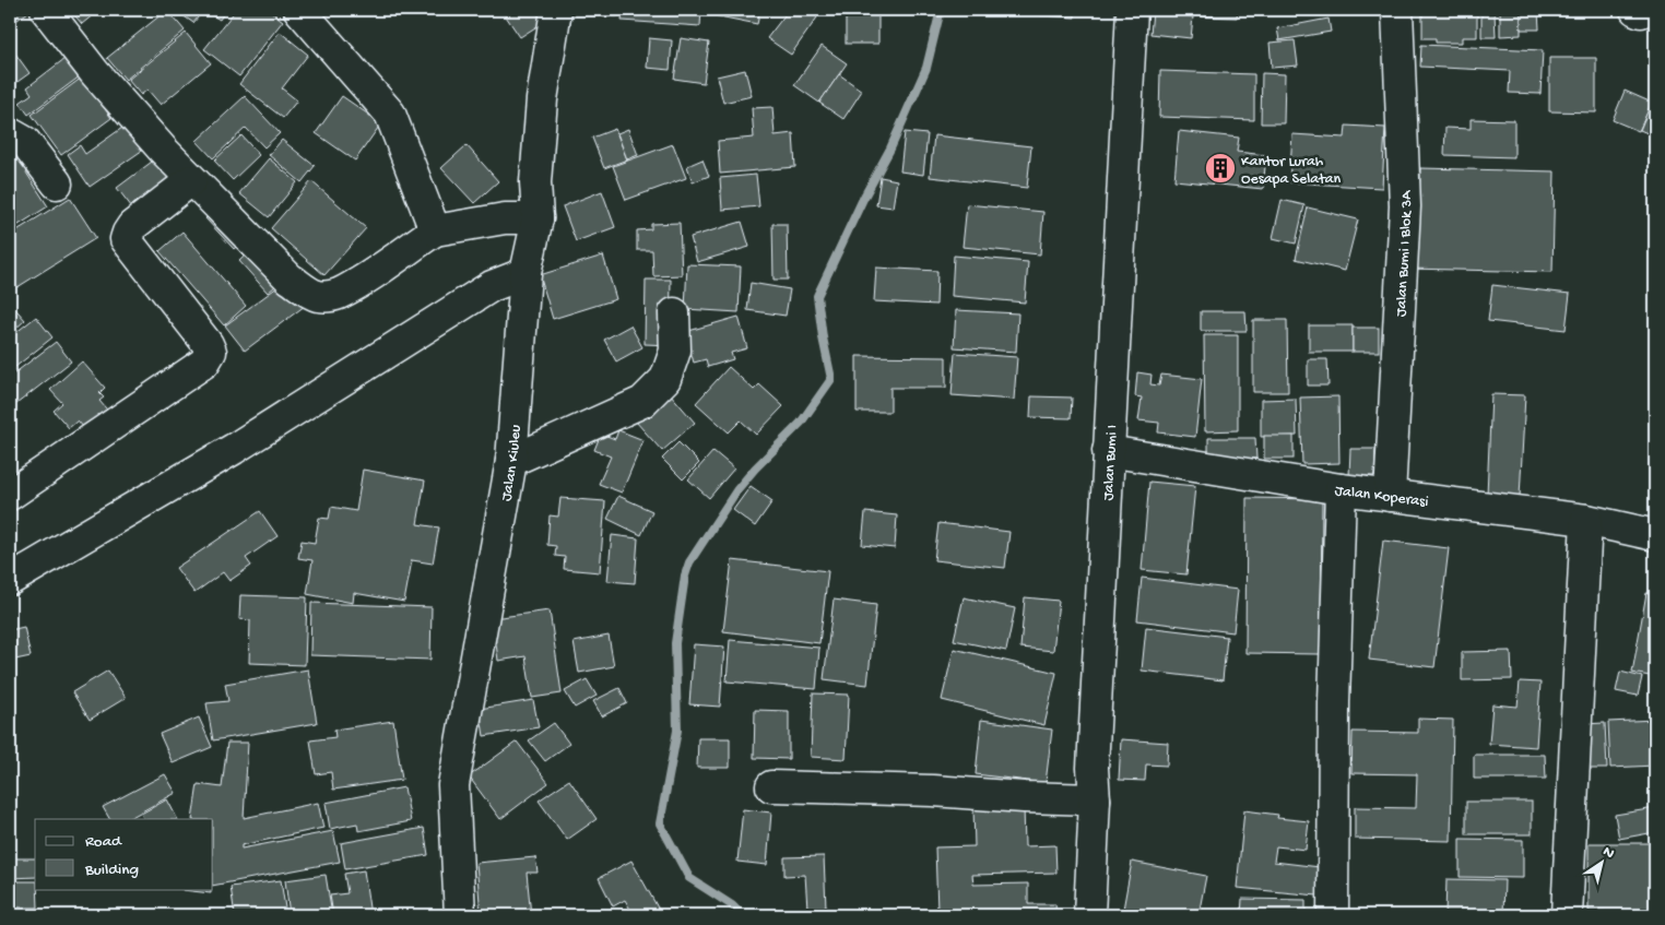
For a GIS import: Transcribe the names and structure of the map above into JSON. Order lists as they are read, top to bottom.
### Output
{
  "streets": {
    "street": [
      "Jalan Bumi I Blok 3A",
      "Jalan Bumi I",
      "Jalan Kiuleu",
      "Jalan Koperasi"
    ]
  },
  "crossings": [
    ["Jalan Bumi I Blok 3A", "Jalan Koperasi"],
    ["Jalan Bumi I", "Jalan Koperasi"]
  ],
  "places": {
    "building": ["Kantor Lurah Oesapa Selatan"]
  },
  "legend": ["Road", "Building"],
  "north": "top right"
}
